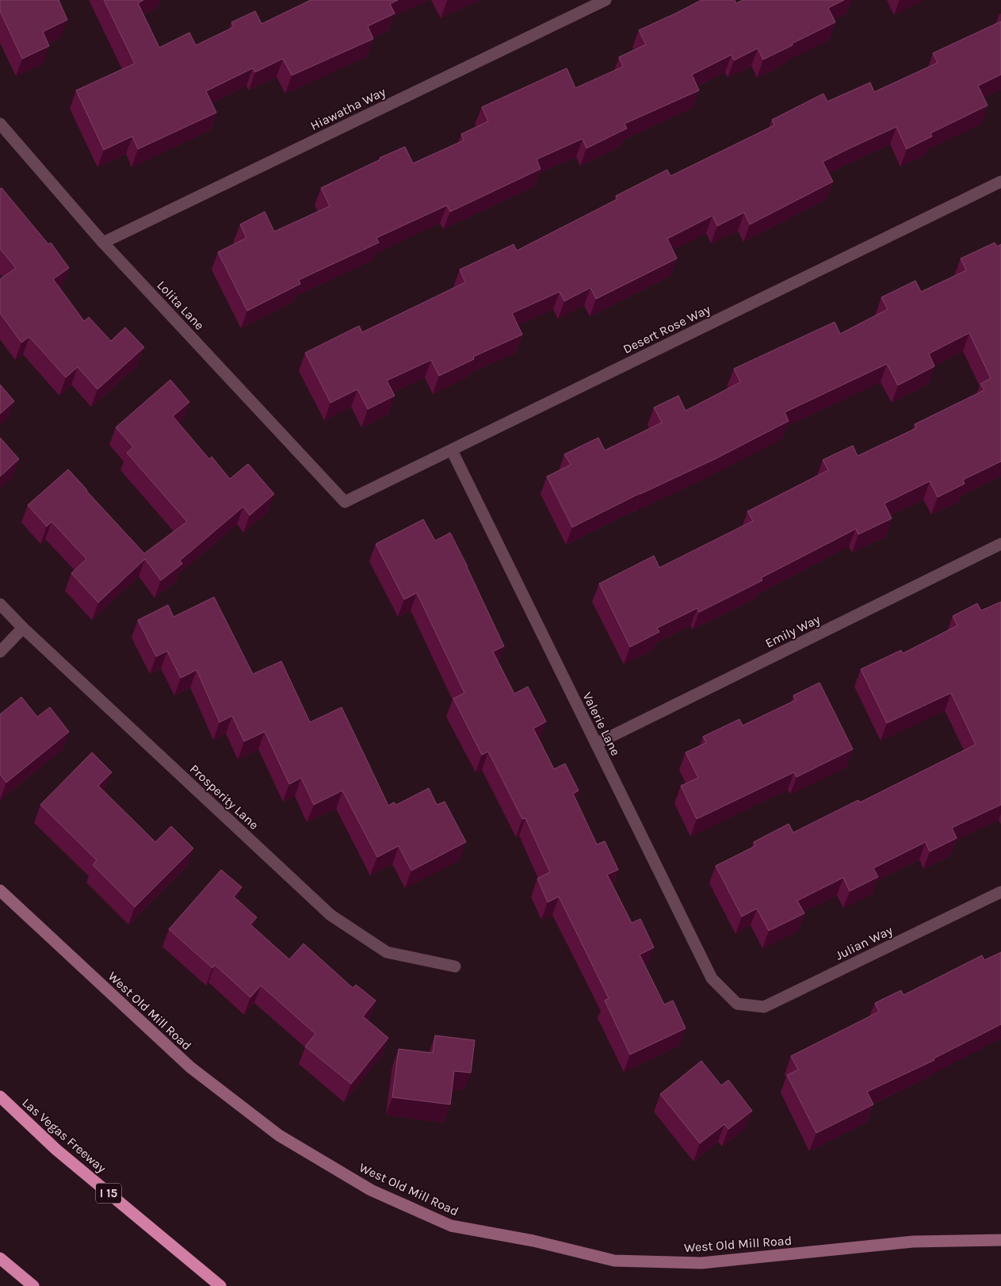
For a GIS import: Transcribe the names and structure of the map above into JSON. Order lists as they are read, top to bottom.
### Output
{
  "streets": {
    "highway": ["Las Vegas Freeway", "I 15"],
    "street": [
      "Hiawatha Way",
      "Lolita Lane",
      "Desert Rose Way",
      "Emily Way",
      "Valerie Lane",
      "Prosperity Lane",
      "Julian Way",
      "West Old Mill Road"
    ]
  },
  "crossings": [
    ["Hiawatha Way", "Lolita Lane"],
    ["Lolita Lane", "Desert Rose Way"],
    ["Desert Rose Way", "Valerie Lane"],
    ["Emily Way", "Valerie Lane"],
    ["Valerie Lane", "Julian Way"]
  ]
}
